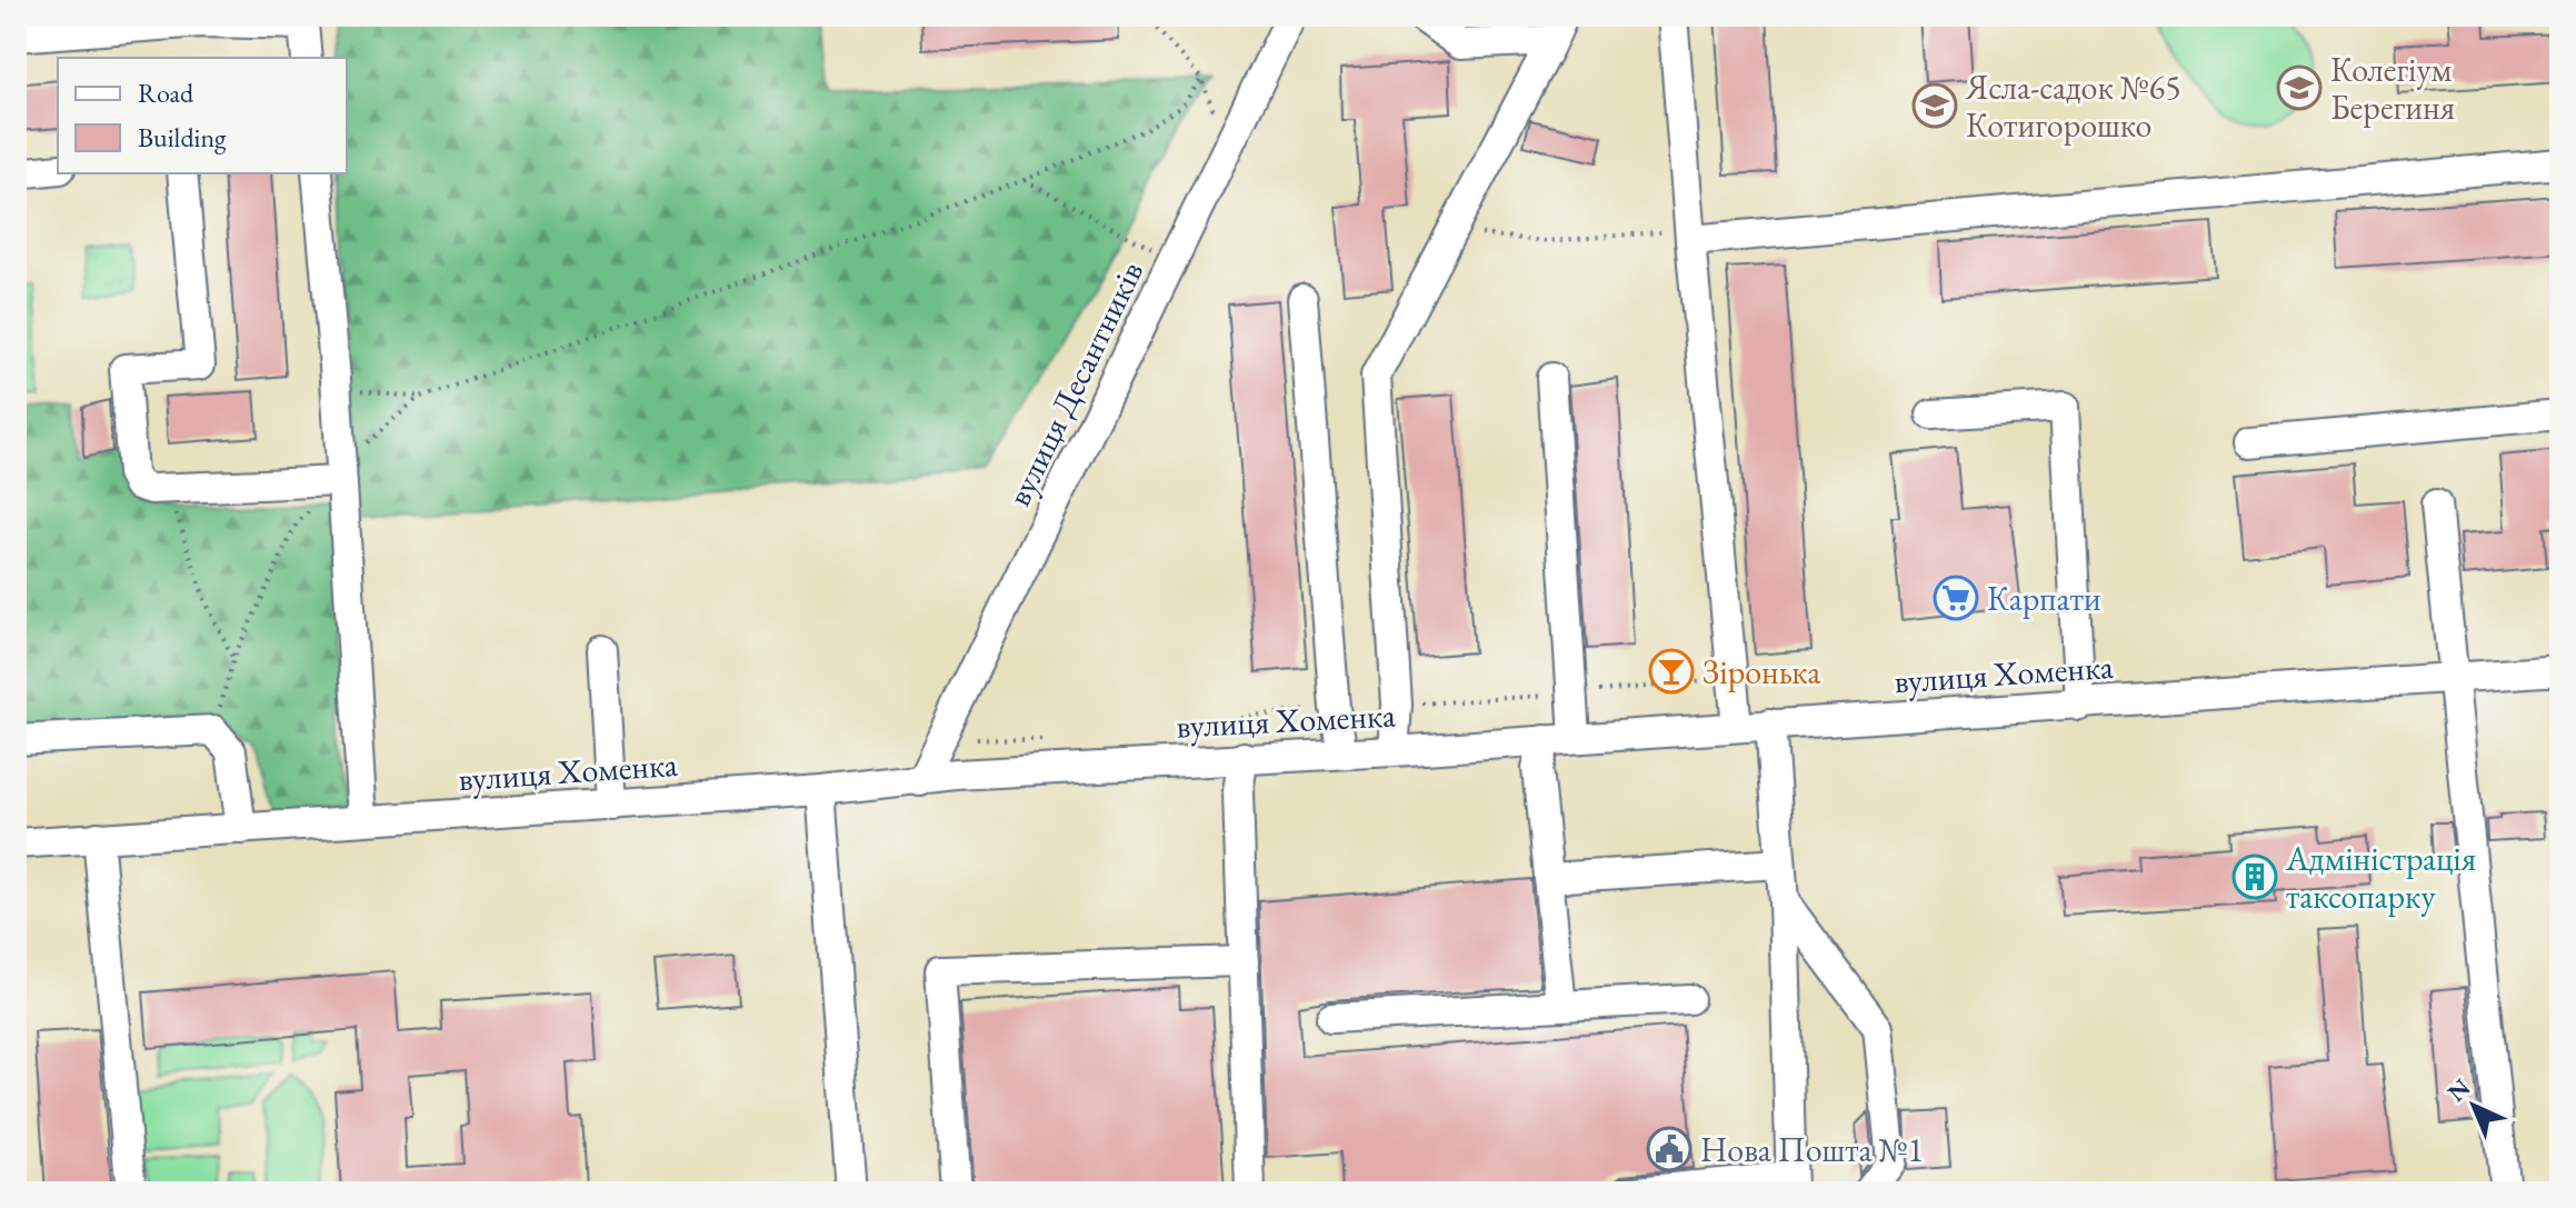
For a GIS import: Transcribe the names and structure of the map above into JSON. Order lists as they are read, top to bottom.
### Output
{
  "streets": {
    "street": ["вулиця Десантників", "вулиця Хоменка"]
  },
  "crossings": [
    ["вулиця Десантників", "вулиця Хоменка"]
  ],
  "places": {
    "school or university": ["Колегіум Берегиня", "Ясла-садок №65 Котигорошко"],
    "supermarket": ["Карпати"],
    "bar": ["Зіронька"],
    "building": ["Адміністрація таксопарку"],
    "public building": ["Нова Пошта №1"]
  },
  "legend": ["Road", "Building"],
  "north": "top left"
}
